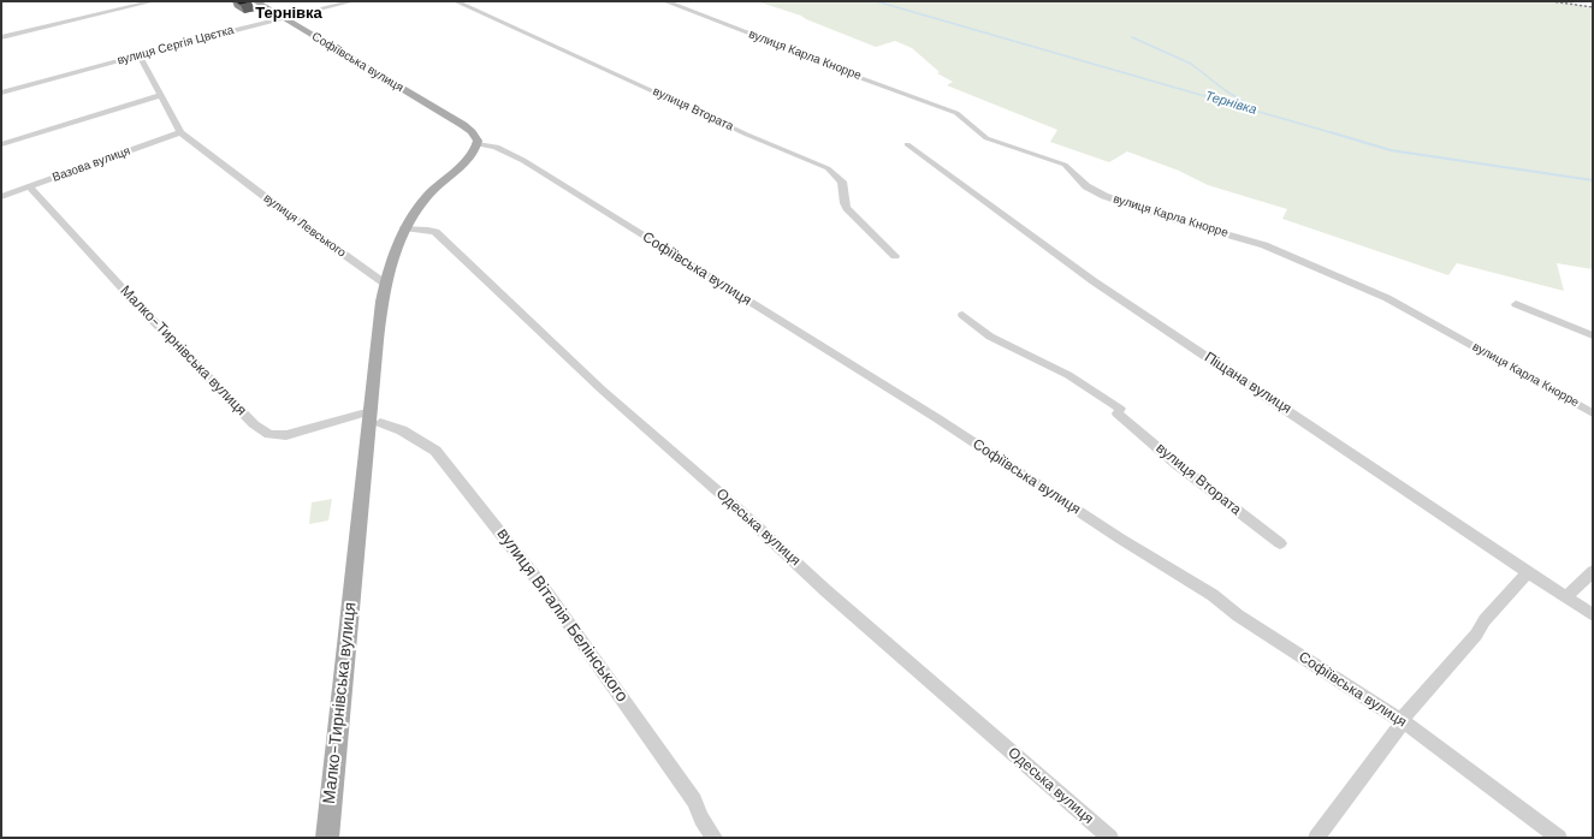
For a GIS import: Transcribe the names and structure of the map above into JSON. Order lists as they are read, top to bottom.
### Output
{
  "streets": {
    "main road": ["Софіївська вулиця", "Малко-Тирнівська вулиця"],
    "street": [
      "вулиця Сергія Цвєтка",
      "вулиця Карла Кнорре",
      "вулиця Втората",
      "Вазова вулиця",
      "вулиця Левського",
      "Піщана вулиця",
      "Одеська вулиця",
      "вулиця Віталія Белінського"
    ]
  },
  "crossings": [
    ["вулиця Сергія Цвєтка", "Софіївська вулиця"],
    ["вулиця Сергія Цвєтка", "вулиця Левського"],
    ["Вазова вулиця", "вулиця Левського"],
    ["Вазова вулиця", "Малко-Тирнівська вулиця"],
    ["Малко-Тирнівська вулиця", "вулиця Віталія Белінського"]
  ],
  "districts": ["Тернівка"],
  "water": ["Тернівка"]
}
